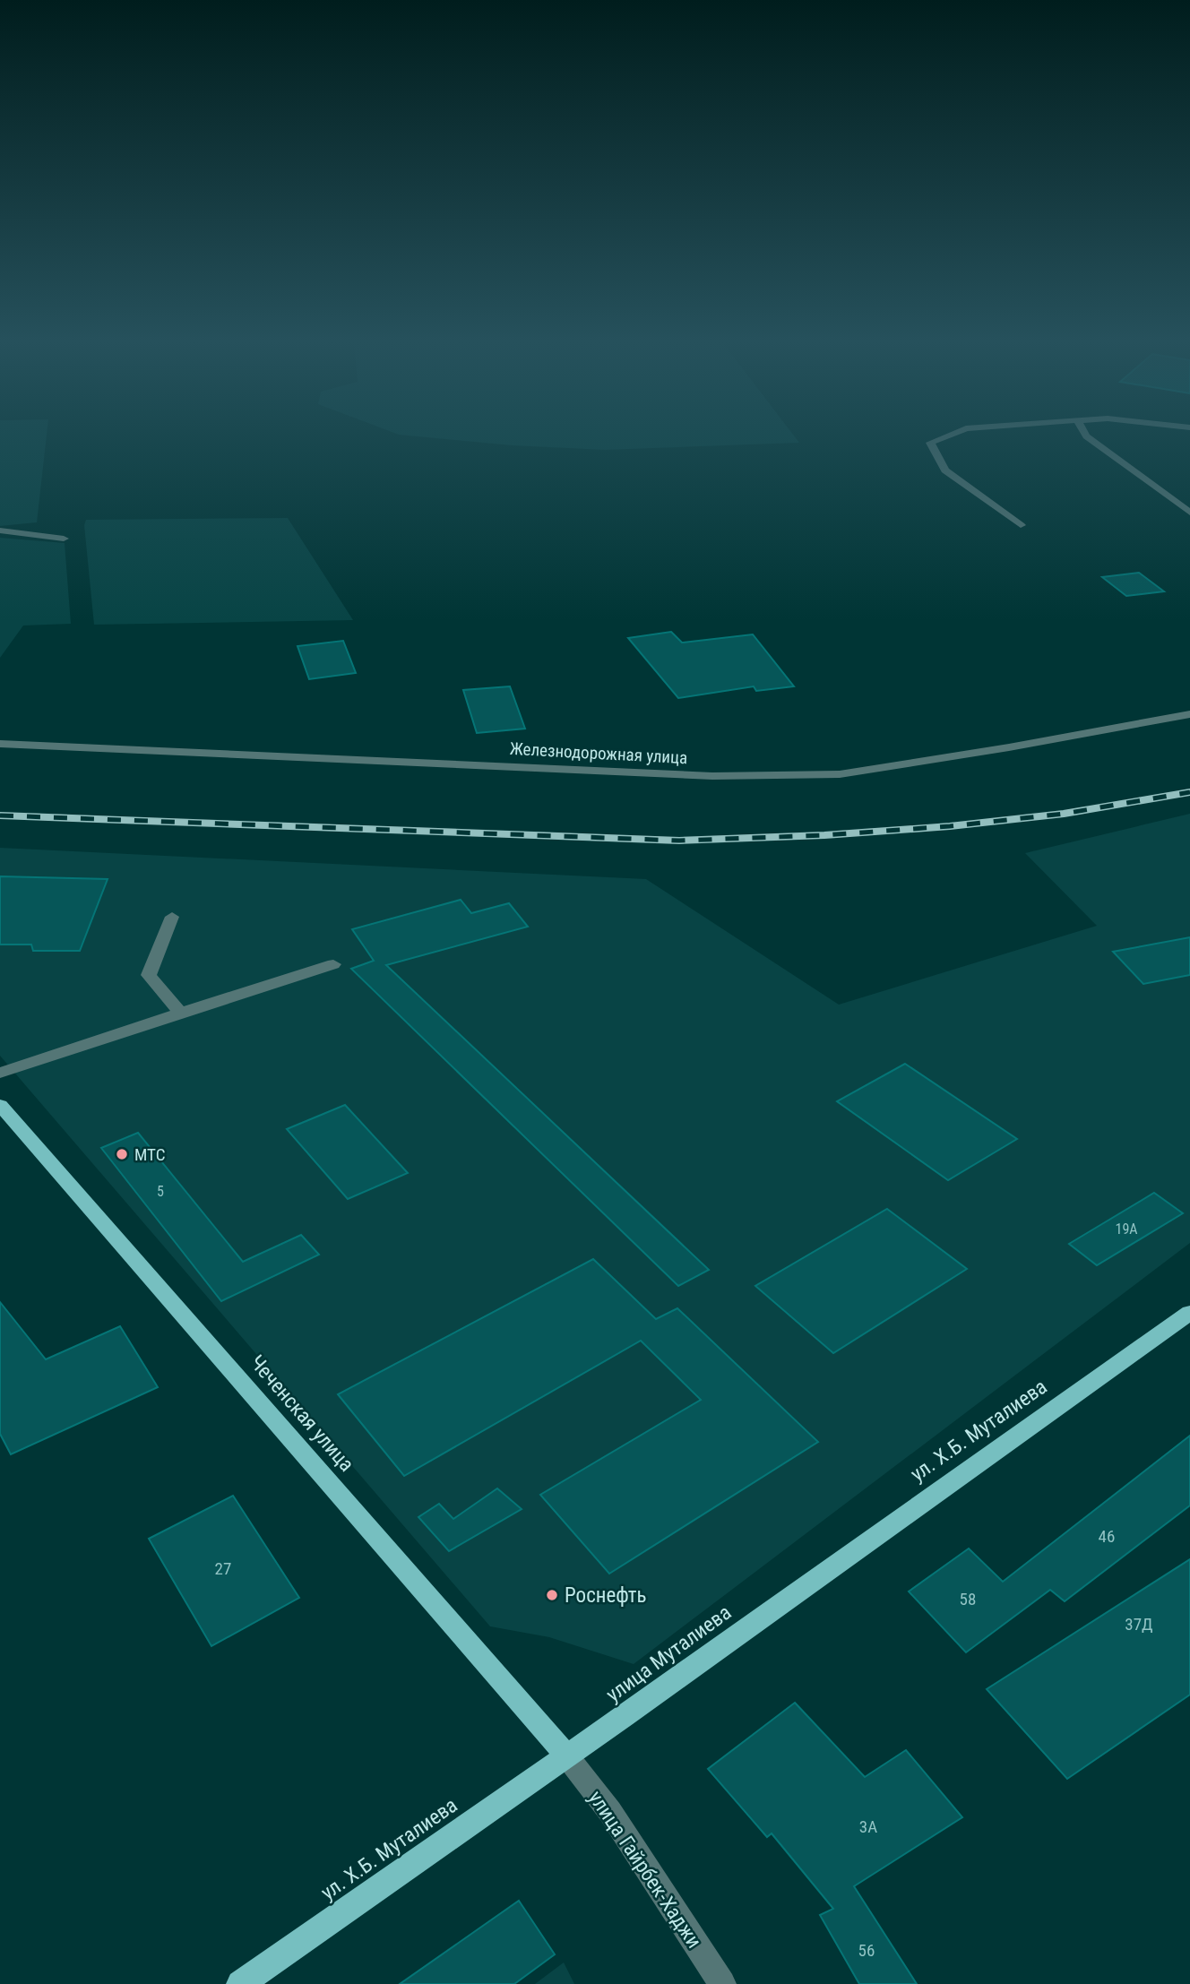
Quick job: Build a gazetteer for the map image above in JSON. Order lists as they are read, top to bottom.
{
  "streets": {
    "main road": ["Чеченская улица", "ул. Х.Б. Муталиева", "улица Муталиева"],
    "street": ["Железнодорожная улица", "улица Гайрбек-Хаджи"]
  },
  "crossings": [
    ["Чеченская улица", "ул. Х.Б. Муталиева"],
    ["Чеченская улица", "улица Муталиева"],
    ["Чеченская улица", "улица Гайрбек-Хаджи"],
    ["ул. Х.Б. Муталиева", "улица Муталиева"],
    ["ул. Х.Б. Муталиева", "улица Гайрбек-Хаджи"],
    ["улица Муталиева", "улица Гайрбек-Хаджи"]
  ],
  "places": ["МТС", "Роснефть"],
  "house_numbers": [
    "5",
    "19А",
    "46",
    "27",
    "58",
    "37Д",
    "3А",
    "56"
  ]
}
